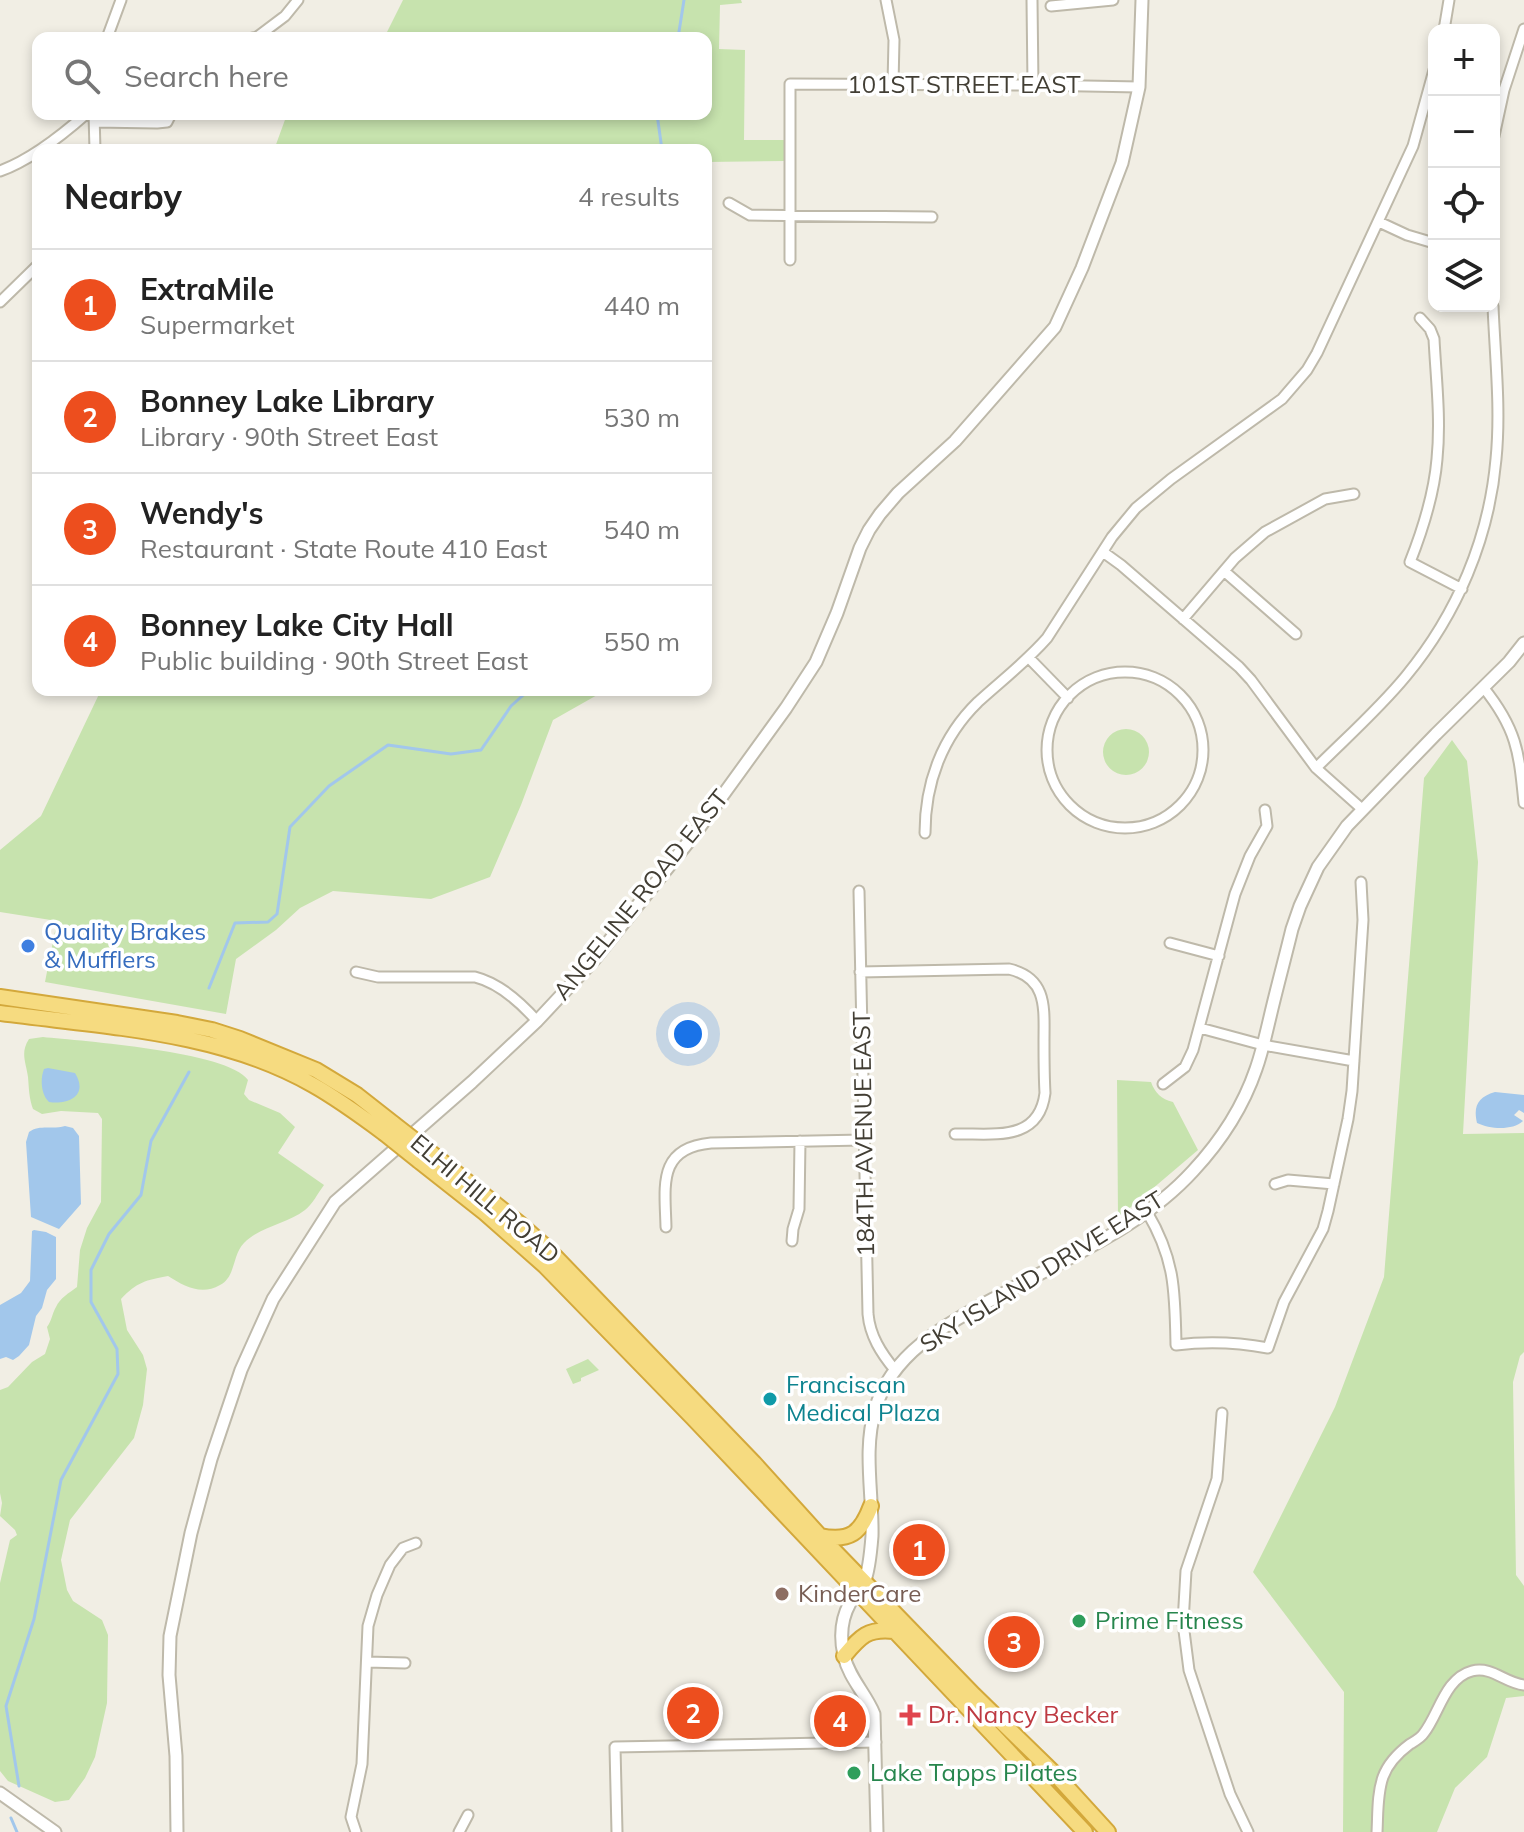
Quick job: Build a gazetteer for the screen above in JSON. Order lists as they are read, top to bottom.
{
  "streets": {
    "highway": ["ELHI HILL ROAD"],
    "street": [
      "101ST STREET EAST",
      "ANGELINE ROAD EAST",
      "184TH AVENUE EAST",
      "SKY ISLAND DRIVE EAST"
    ]
  },
  "crossings": [
    ["101ST STREET EAST", "ANGELINE ROAD EAST"],
    ["184TH AVENUE EAST", "SKY ISLAND DRIVE EAST"],
    ["ELHI HILL ROAD", "SKY ISLAND DRIVE EAST"]
  ],
  "places": {
    "other": [
      "Quality Brakes & Mufflers",
      "Franciscan Medical Plaza",
      "KinderCare",
      "Prime Fitness",
      "Lake Tapps Pilates"
    ],
    "health": ["Dr. Nancy Becker"]
  },
  "page": {
    "map_buttons": ["+", "−"],
    "search": "Search here",
    "heading": ["Nearby", "4 results"],
    "list": [
      {
        "mark": "1",
        "name": "ExtraMile",
        "note": "Supermarket",
        "value": "440 m"
      },
      {
        "mark": "2",
        "name": "Bonney Lake Library",
        "note": "Library · 90th Street East",
        "value": "530 m"
      },
      {
        "mark": "3",
        "name": "Wendy's",
        "note": "Restaurant · State Route 410 East",
        "value": "540 m"
      },
      {
        "mark": "4",
        "name": "Bonney Lake City Hall",
        "note": "Public building · 90th Street East",
        "value": "550 m"
      }
    ],
    "pins": [
      "1",
      "3",
      "2",
      "4"
    ]
  }
}
